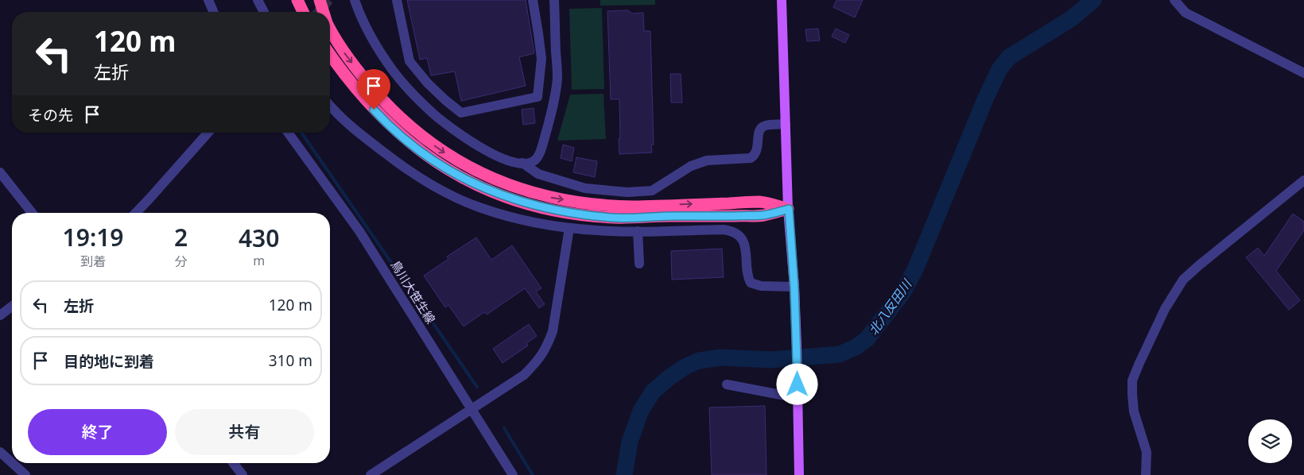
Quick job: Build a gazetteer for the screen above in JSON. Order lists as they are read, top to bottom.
{
  "streets": {
    "street": ["鳥川大笹生線"]
  },
  "water": ["北八反田川"],
  "page": {
    "turn": ["120 m", "左折"],
    "then": "その先",
    "eta": [
      "19:19",
      "到着",
      "2",
      "分",
      "430",
      "m"
    ],
    "list": [
      {
        "name": "左折",
        "value": "120 m"
      },
      {
        "name": "目的地に到着",
        "value": "310 m"
      }
    ],
    "buttons": ["終了", "共有"]
  }
}
